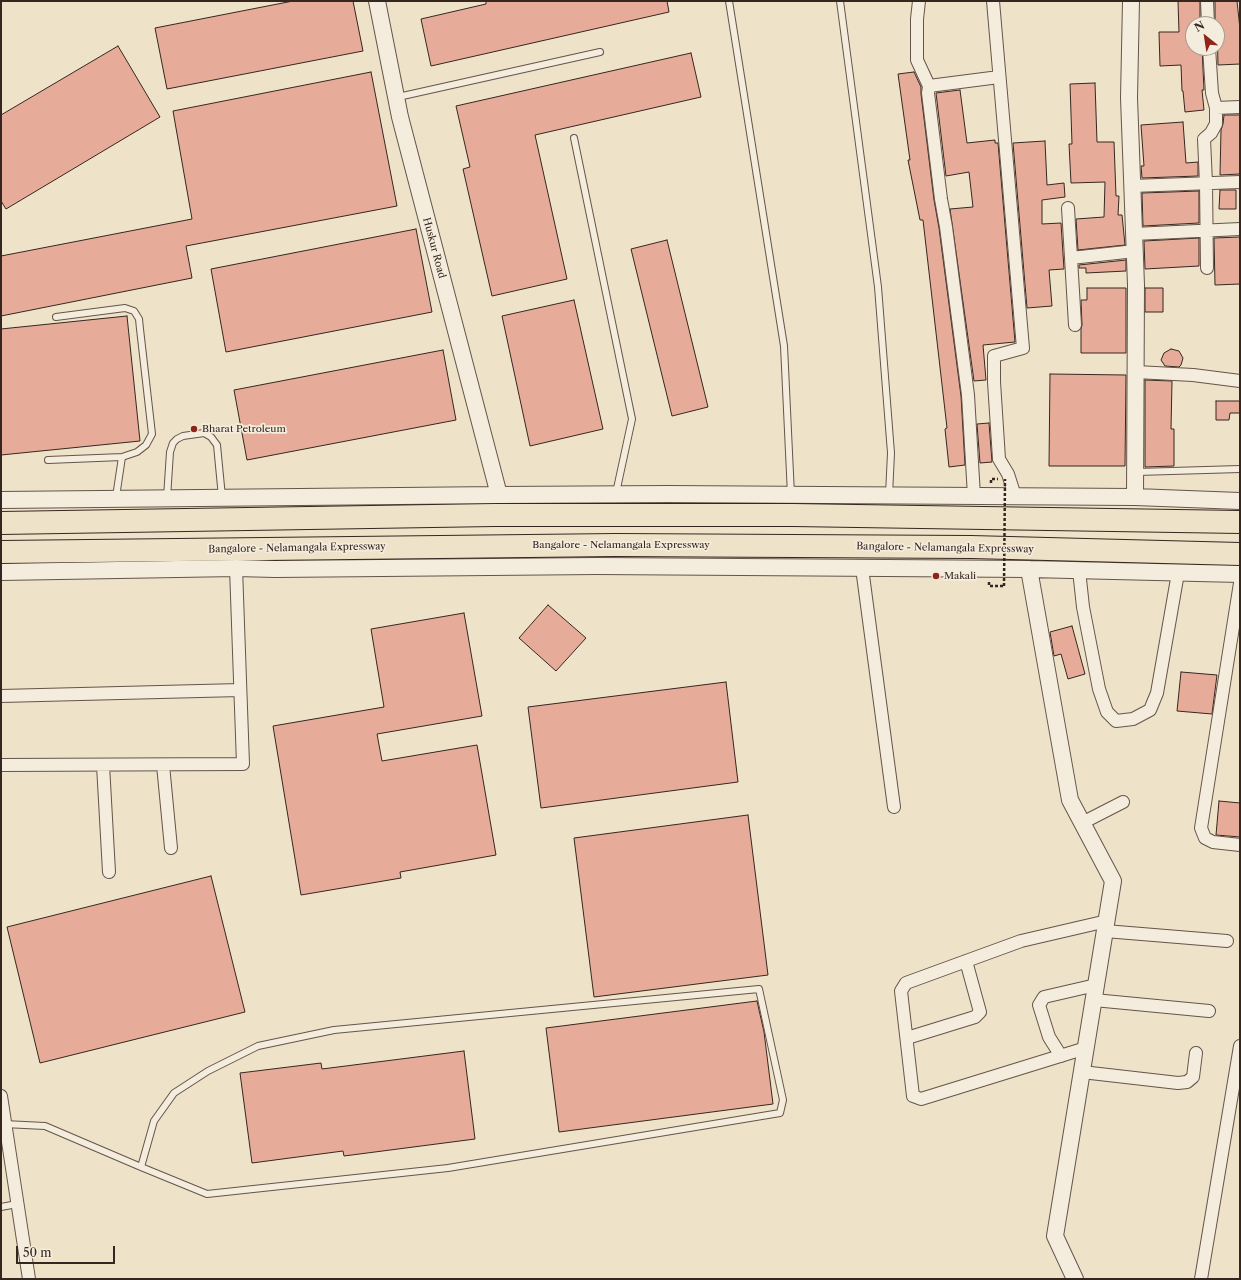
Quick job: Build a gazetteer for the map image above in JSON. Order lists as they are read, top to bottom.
{
  "streets": {
    "highway": ["Bangalore - Nelamangala Expressway"],
    "street": ["Huskur Road"]
  },
  "places": ["Bharat Petroleum", "Makali"],
  "scale_bar": "50 m",
  "north": "top left"
}
